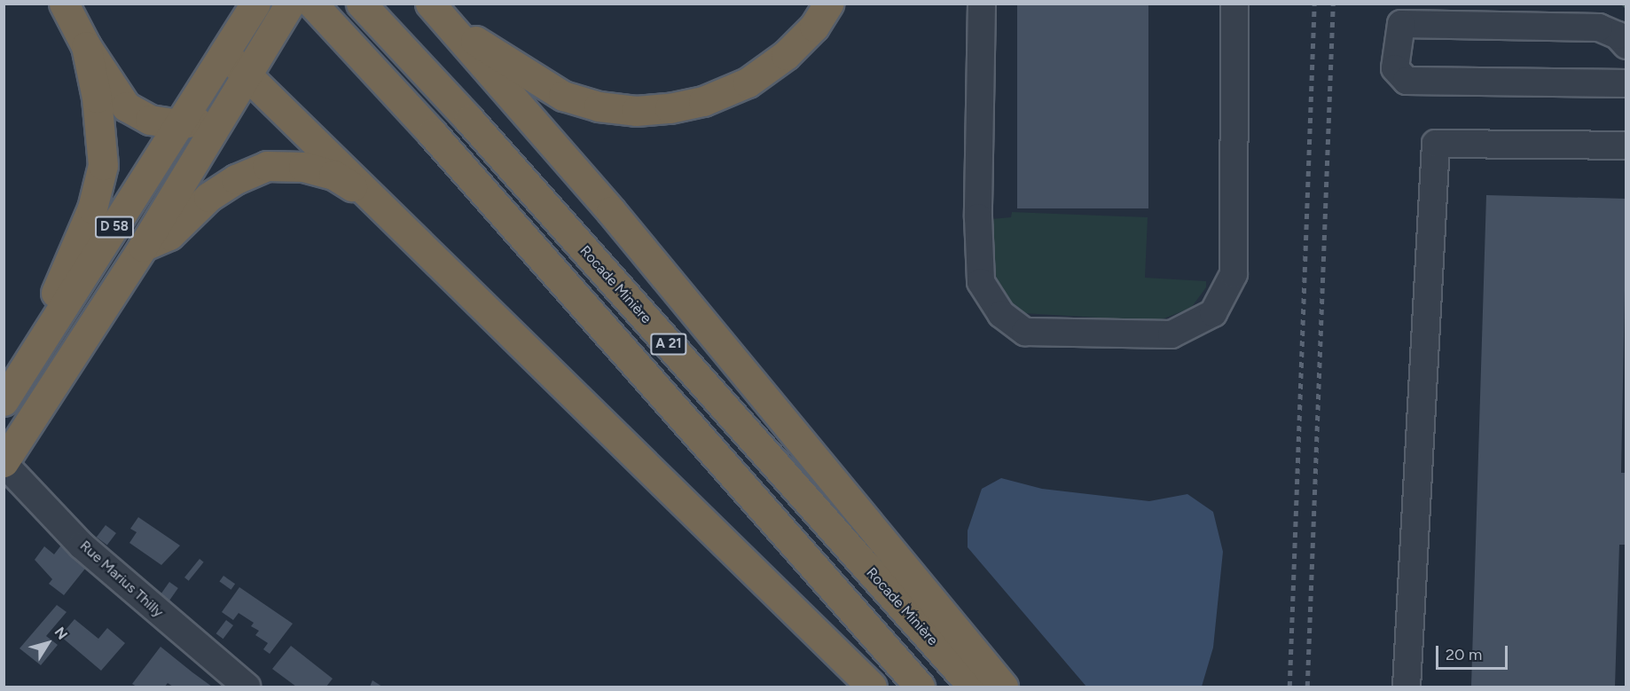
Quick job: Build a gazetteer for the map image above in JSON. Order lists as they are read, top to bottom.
{
  "streets": {
    "highway": ["D 58", "Rocade Minière", "A 21"],
    "street": ["Rue Marius Thilly"]
  },
  "crossings": [
    ["D 58", "Rue Marius Thilly"]
  ],
  "scale_bar": "20 m",
  "north": "top right"
}
